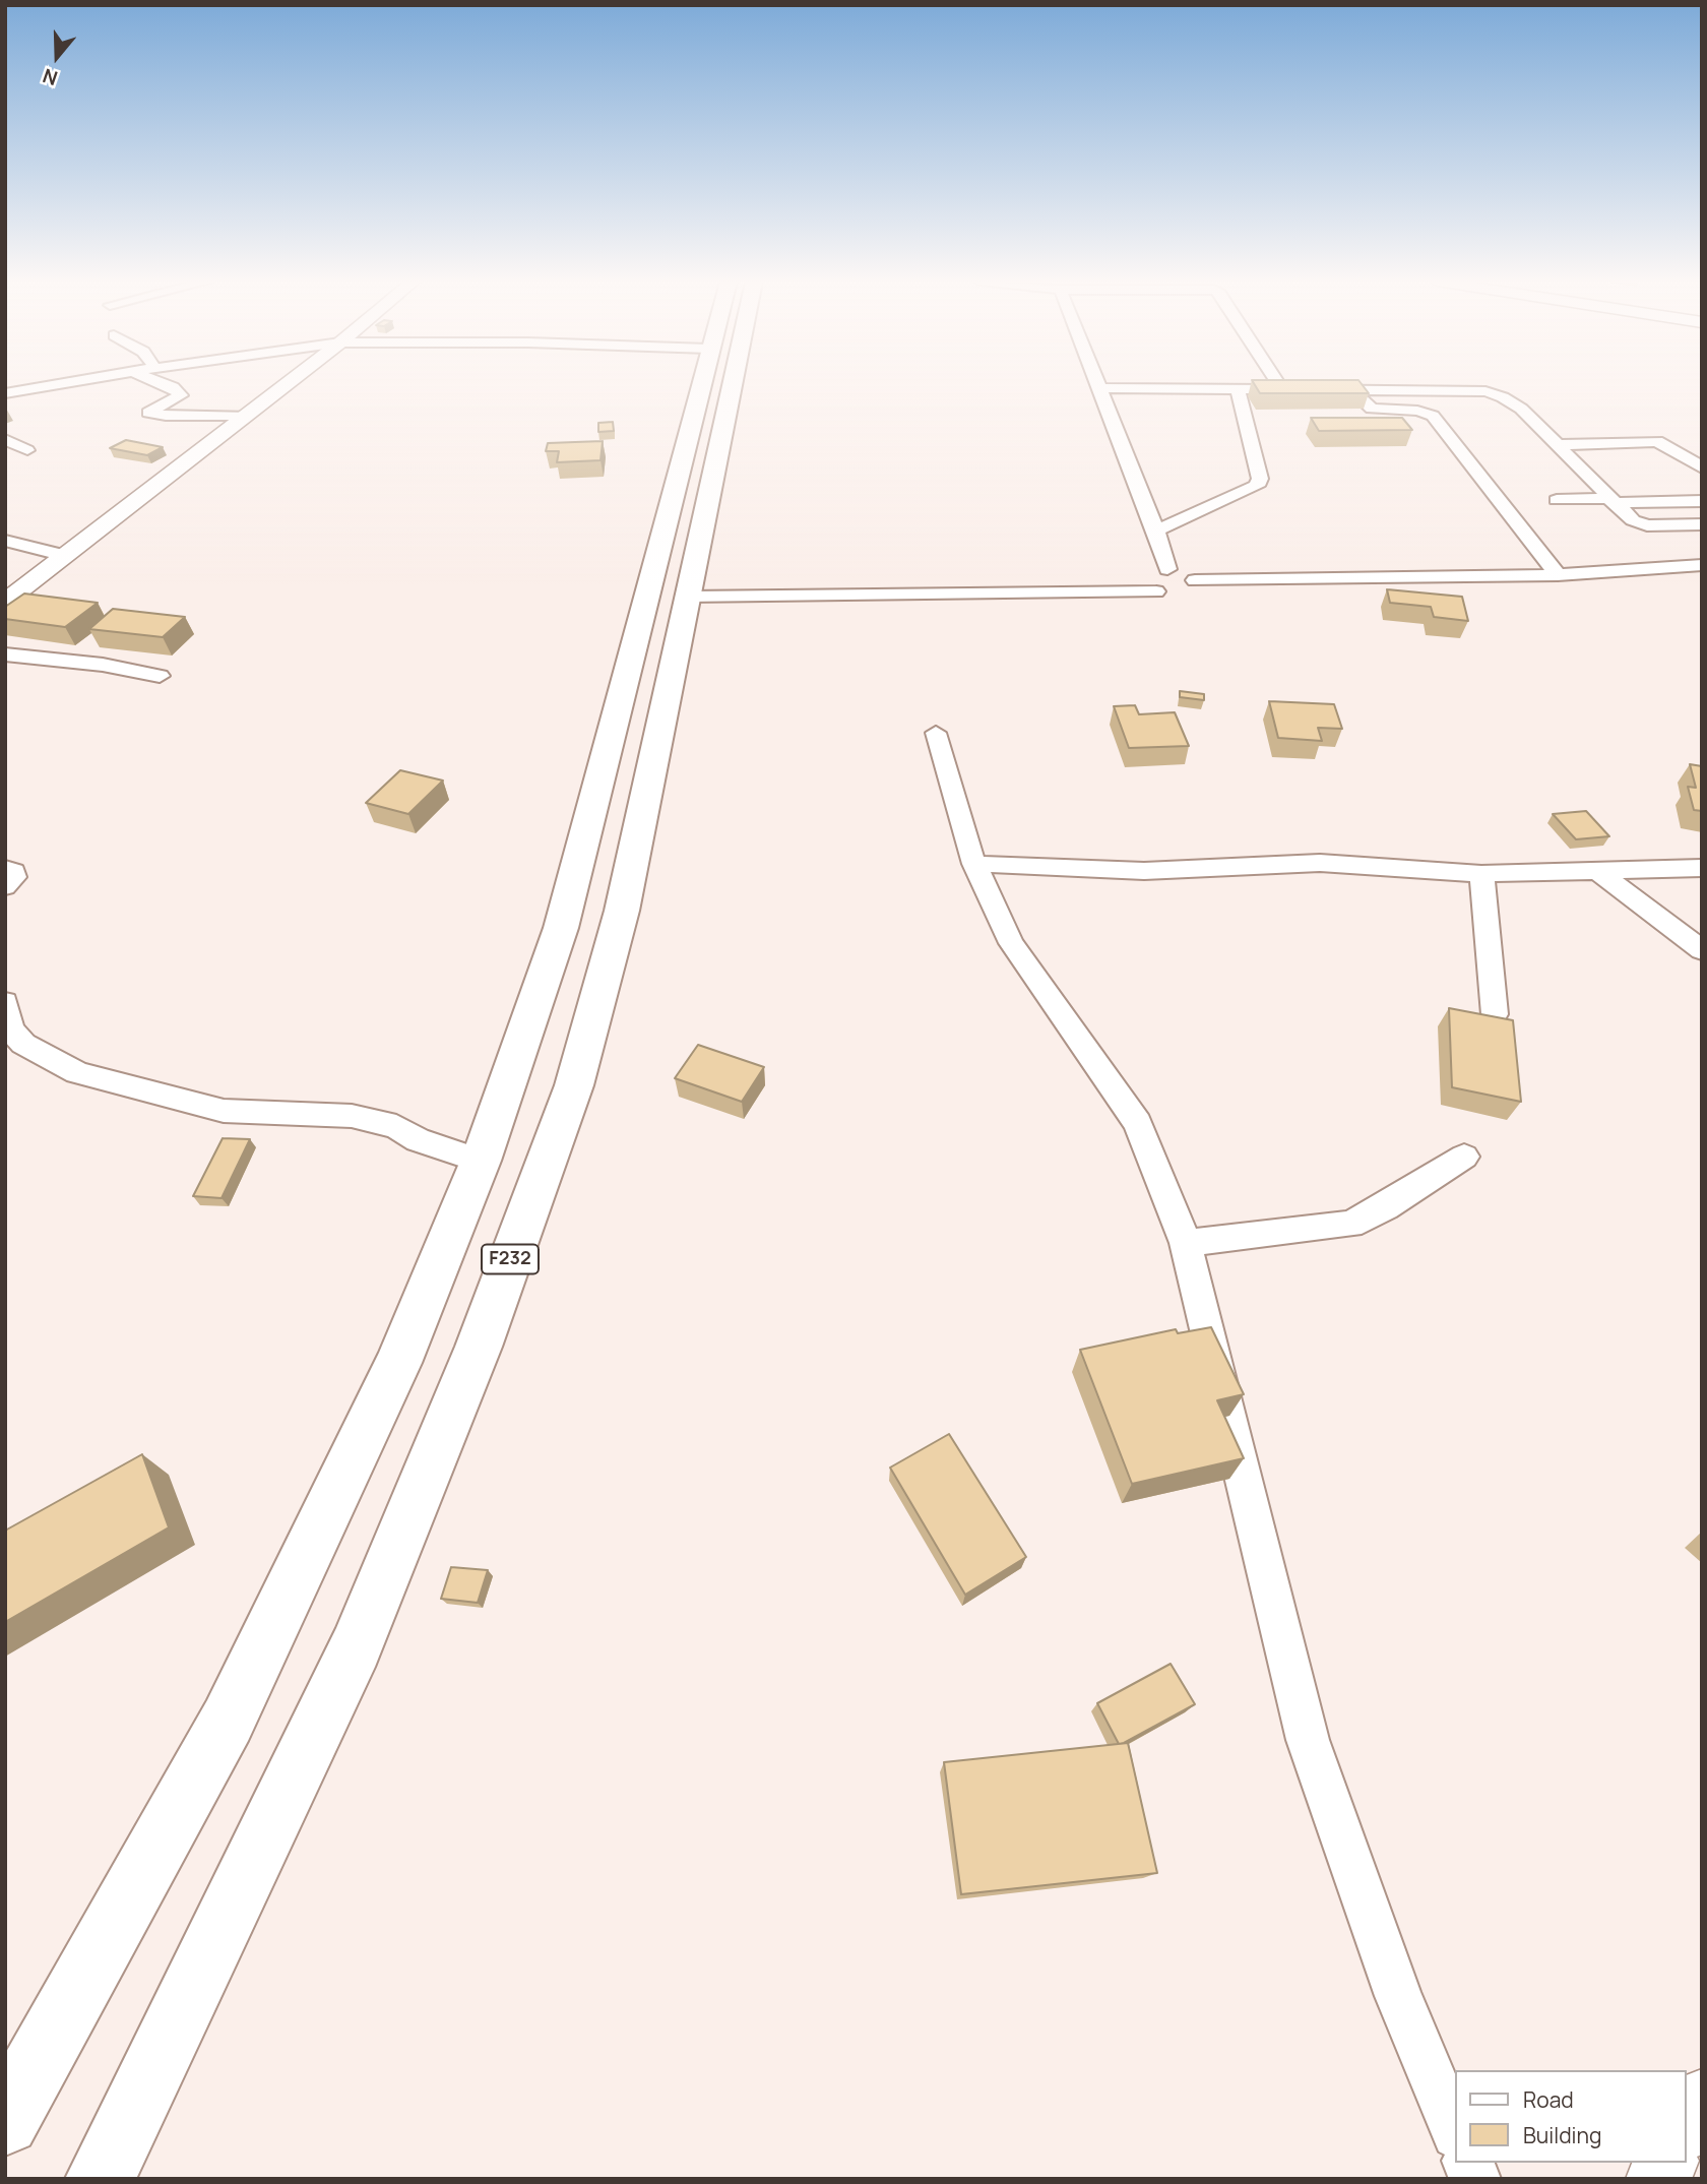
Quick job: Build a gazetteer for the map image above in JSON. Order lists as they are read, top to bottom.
{
  "streets": {
    "highway": ["F232"]
  },
  "legend": ["Road", "Building"],
  "north": "bottom"
}
